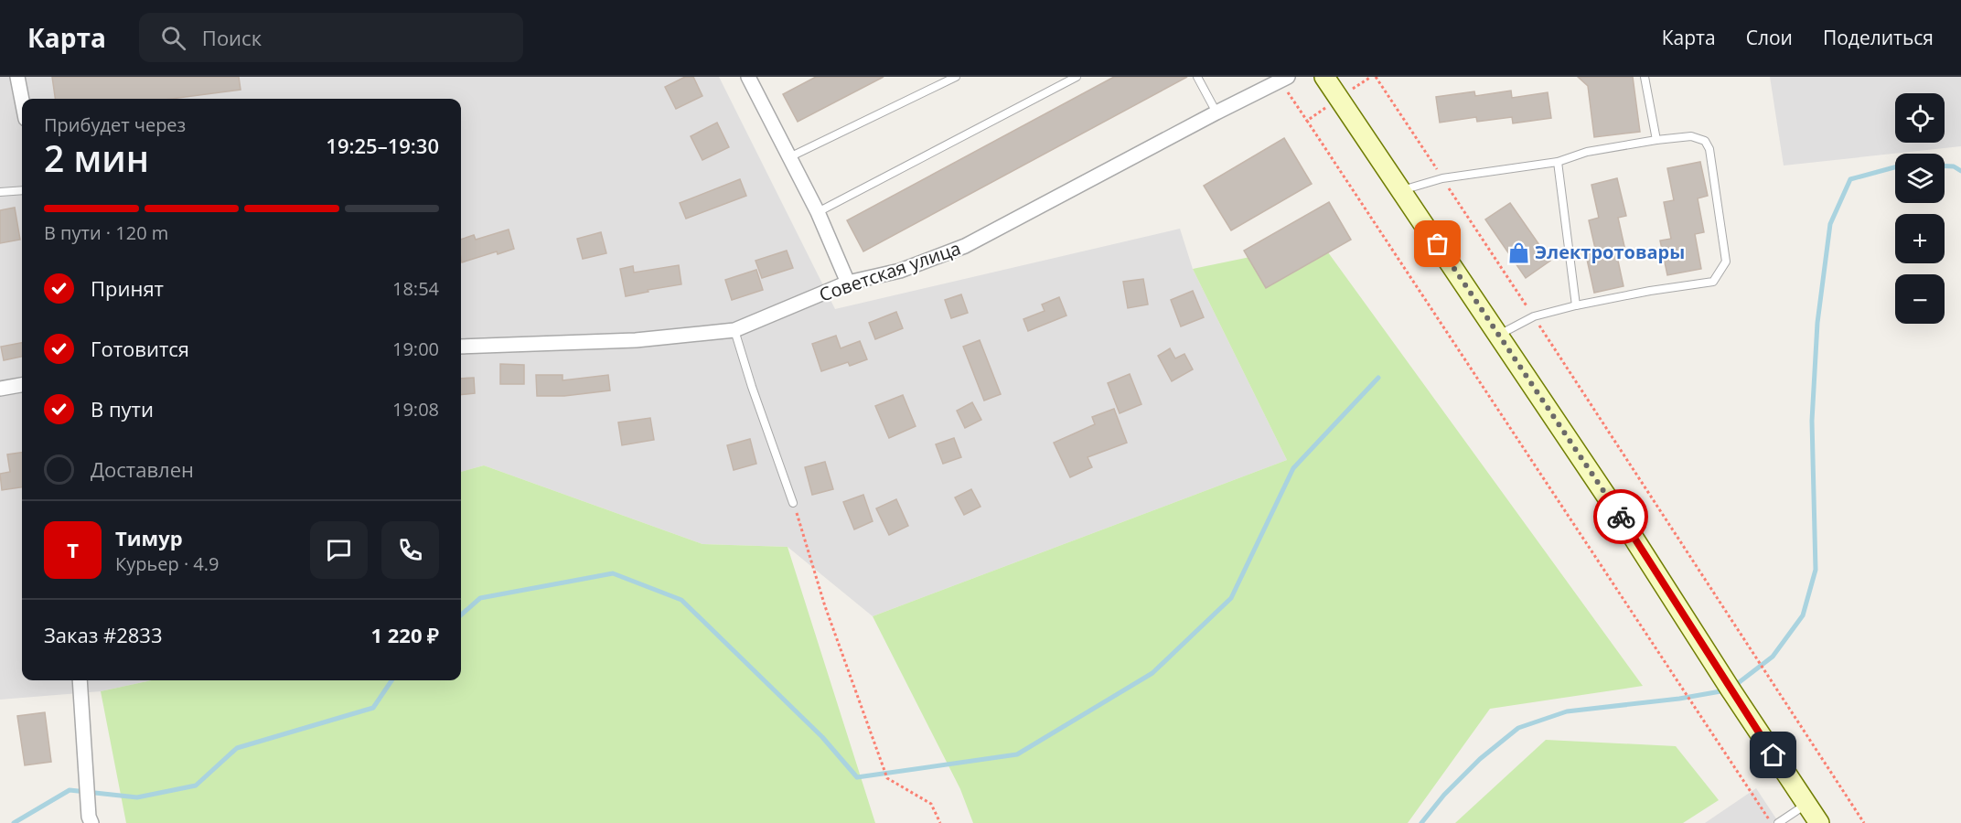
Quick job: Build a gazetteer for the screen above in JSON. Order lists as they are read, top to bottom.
{
  "streets": {
    "street": ["Советская улица"]
  },
  "places": {
    "shop": ["Электротовары"]
  },
  "page": {
    "header": "Карта",
    "search": "Поиск",
    "nav": ["Карта", "Слои", "Поделиться"],
    "map_buttons": ["+", "−"],
    "heading": ["2 мин", "Прибудет через", "19:25–19:30"],
    "panel": [
      "Тимур",
      "Курьер · 4.9",
      "Заказ #2833",
      "1 220 ₽"
    ],
    "bar": "В пути · 120 m",
    "list": [
      ["Принят", "18:54"],
      ["Готовится", "19:00"],
      ["В пути", "19:08"],
      "Доставлен"
    ],
    "round": "Т"
  }
}
